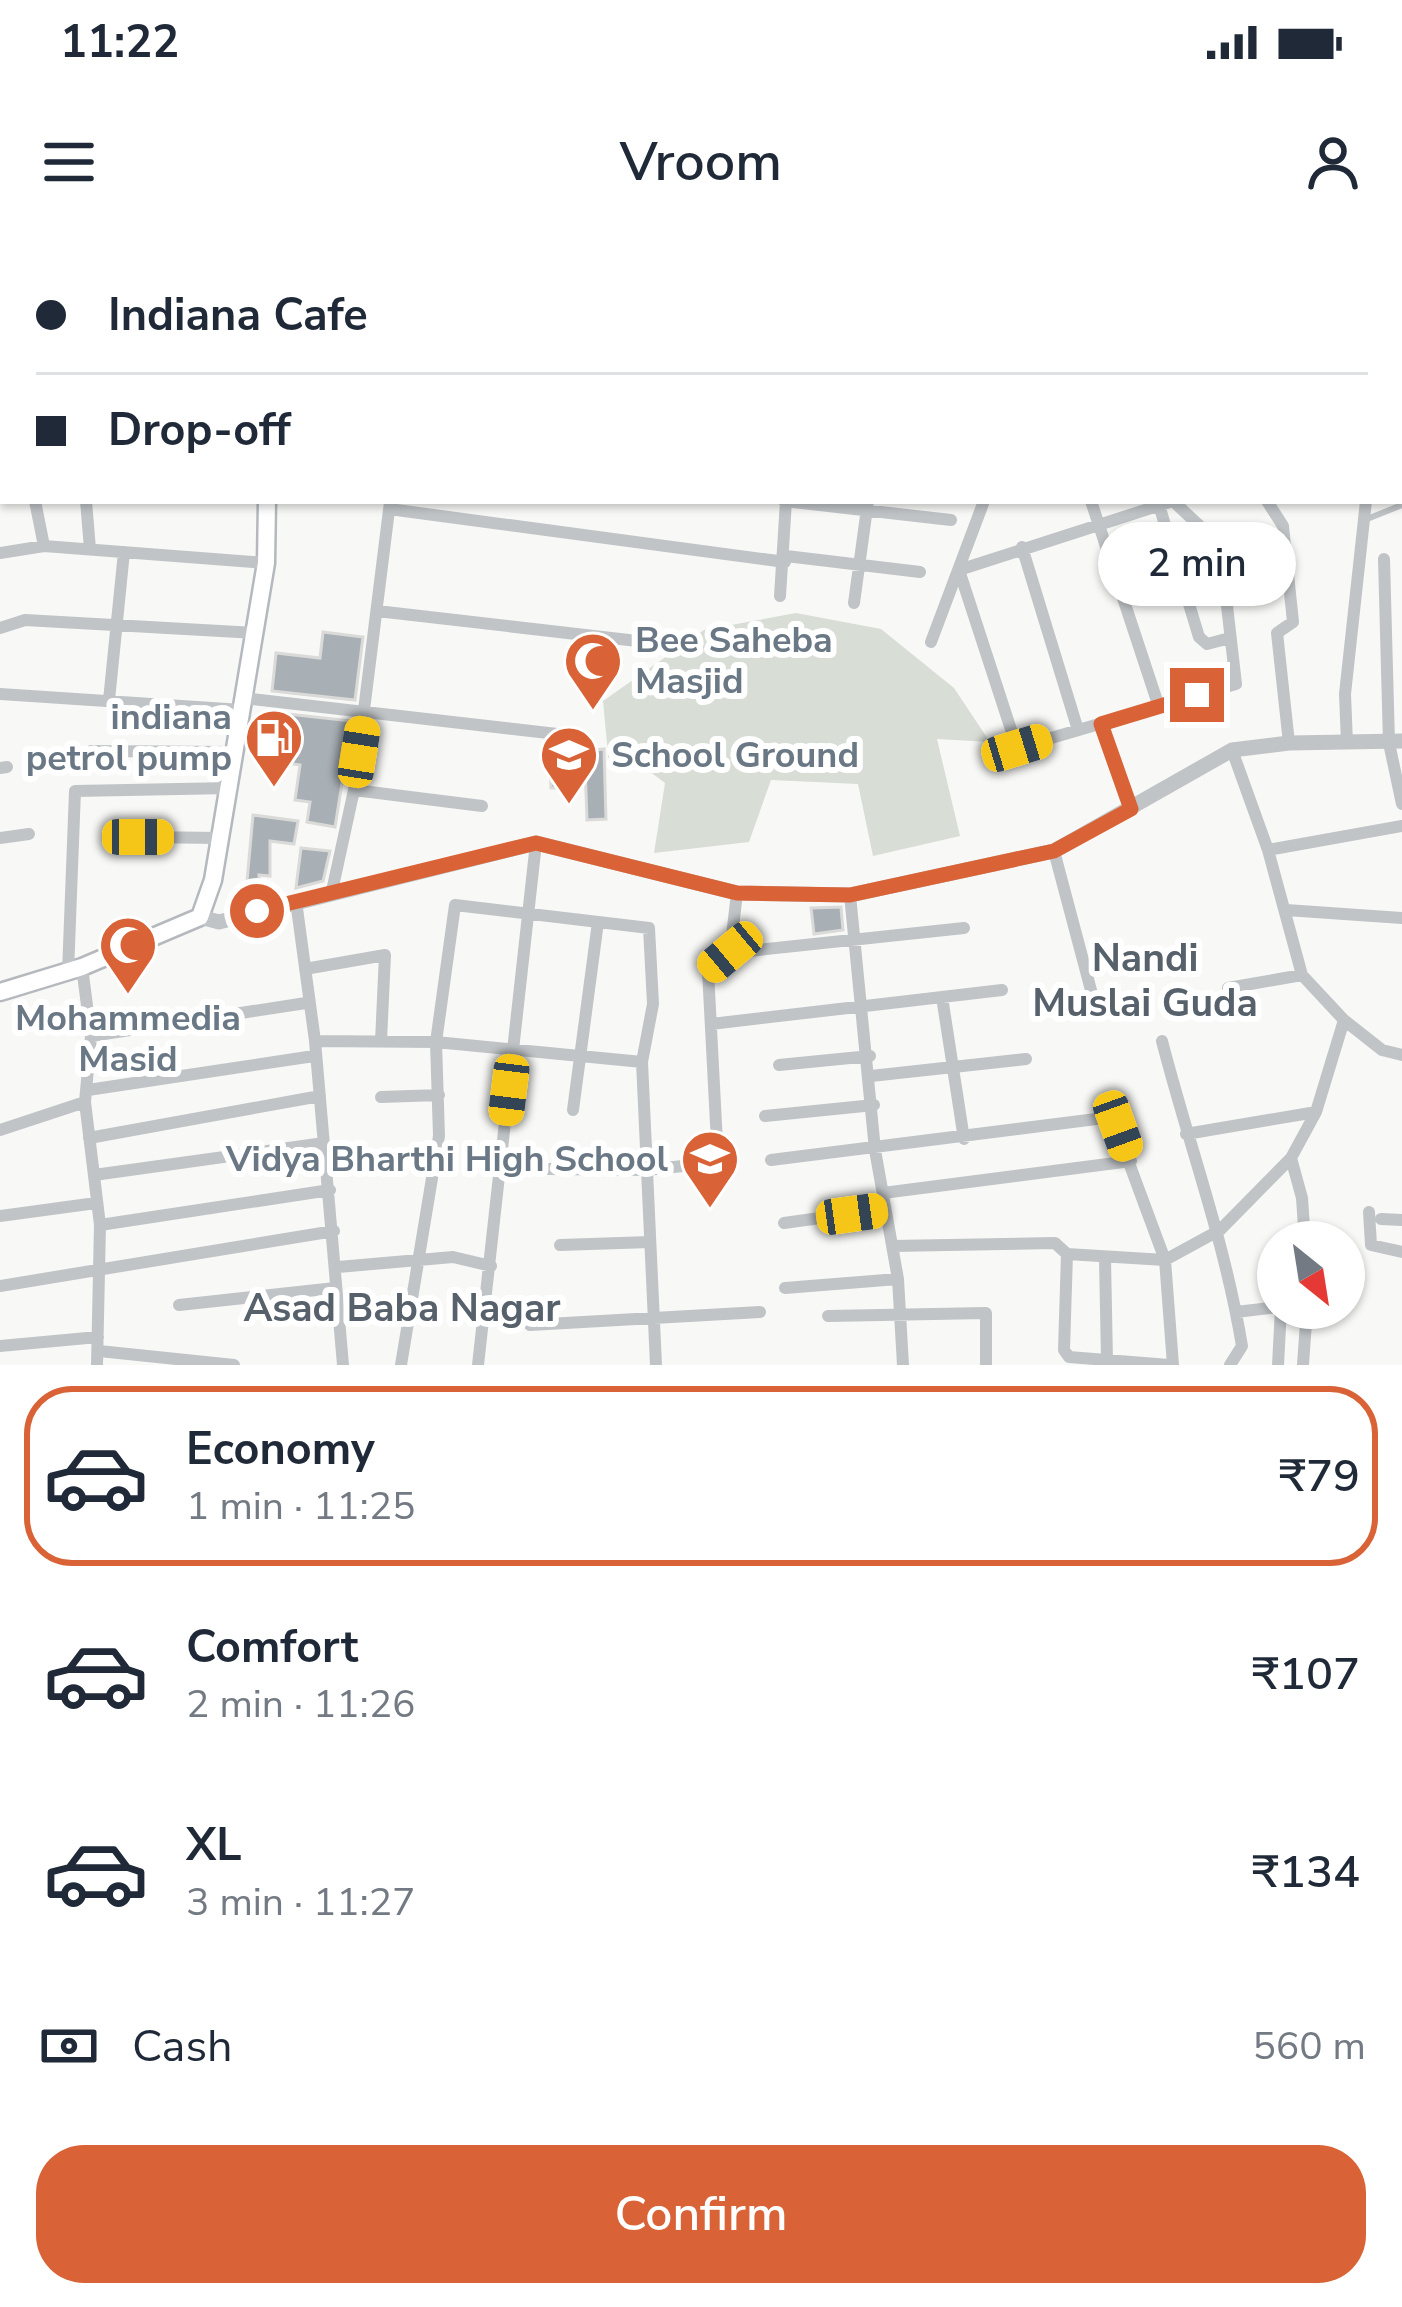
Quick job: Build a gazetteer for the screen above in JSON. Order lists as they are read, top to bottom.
{
  "districts": ["Nandi Muslai Guda", "Asad Baba Nagar"],
  "places": {
    "mosque": ["Bee Saheba Masjid", "Mohammedia Masid"],
    "fuel station": ["indiana petrol pump"],
    "school or university": ["School Ground", "Vidya Bharthi High School"]
  },
  "north": "bottom right",
  "page": {
    "status": "11:22",
    "header": "Vroom",
    "banner": ["Indiana Cafe", "Drop-off"],
    "bubble": "2 min",
    "list": [
      {
        "name": "Economy",
        "note": "1 min · 11:25",
        "value": "₹79"
      },
      {
        "name": "Comfort",
        "note": "2 min · 11:26",
        "value": "₹107"
      },
      {
        "name": "XL",
        "note": "3 min · 11:27",
        "value": "₹134"
      }
    ],
    "pay": ["Cash", "560 m"],
    "buttons": "Confirm"
  }
}
